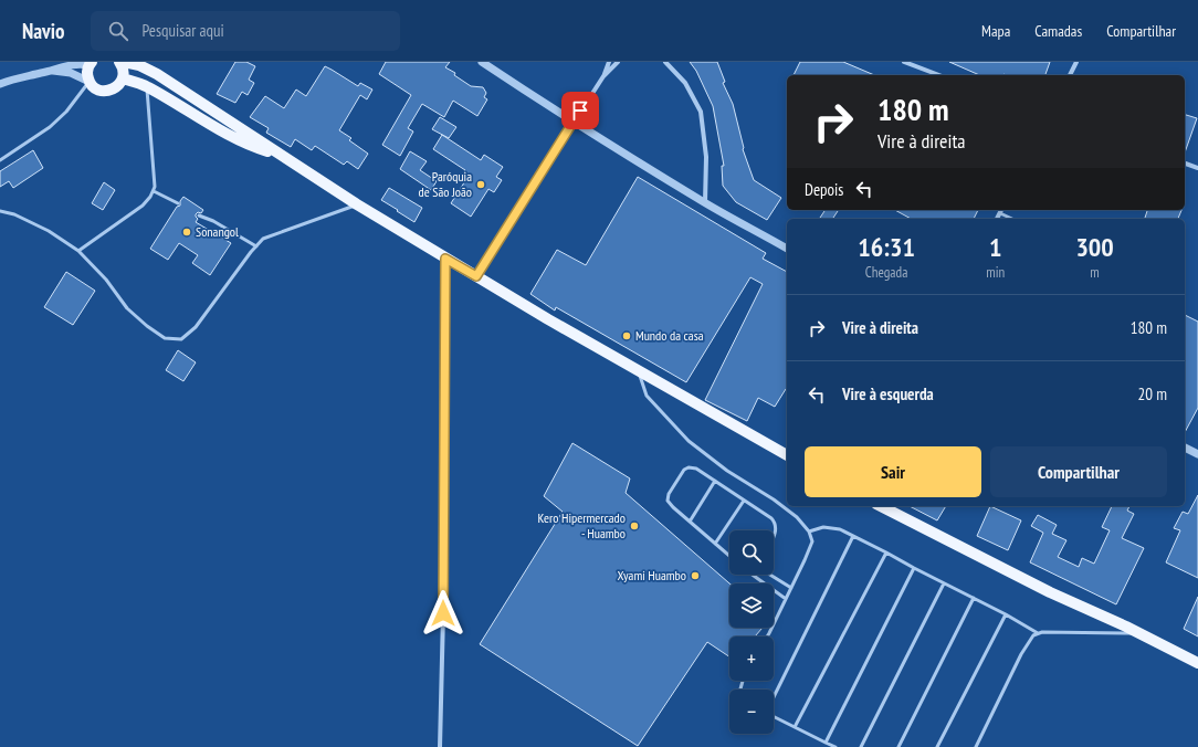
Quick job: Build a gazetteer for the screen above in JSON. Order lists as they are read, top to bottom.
{
  "places": [
    "Paróquia de São João",
    "Sonangol",
    "Mundo da casa",
    "Kero Hipermercado - Huambo",
    "Xyami Huambo"
  ],
  "page": {
    "header": "Navio",
    "search": "Pesquisar aqui",
    "nav": ["Mapa", "Camadas", "Compartilhar"],
    "turn": ["180 m", "Vire à direita"],
    "then": "Depois",
    "eta": [
      "16:31",
      "Chegada",
      "1",
      "min",
      "300",
      "m"
    ],
    "list": [
      {
        "name": "Vire à direita",
        "value": "180 m"
      },
      {
        "name": "Vire à esquerda",
        "value": "20 m"
      }
    ],
    "buttons": ["Sair", "Compartilhar"],
    "map_buttons": ["+", "−"]
  }
}
